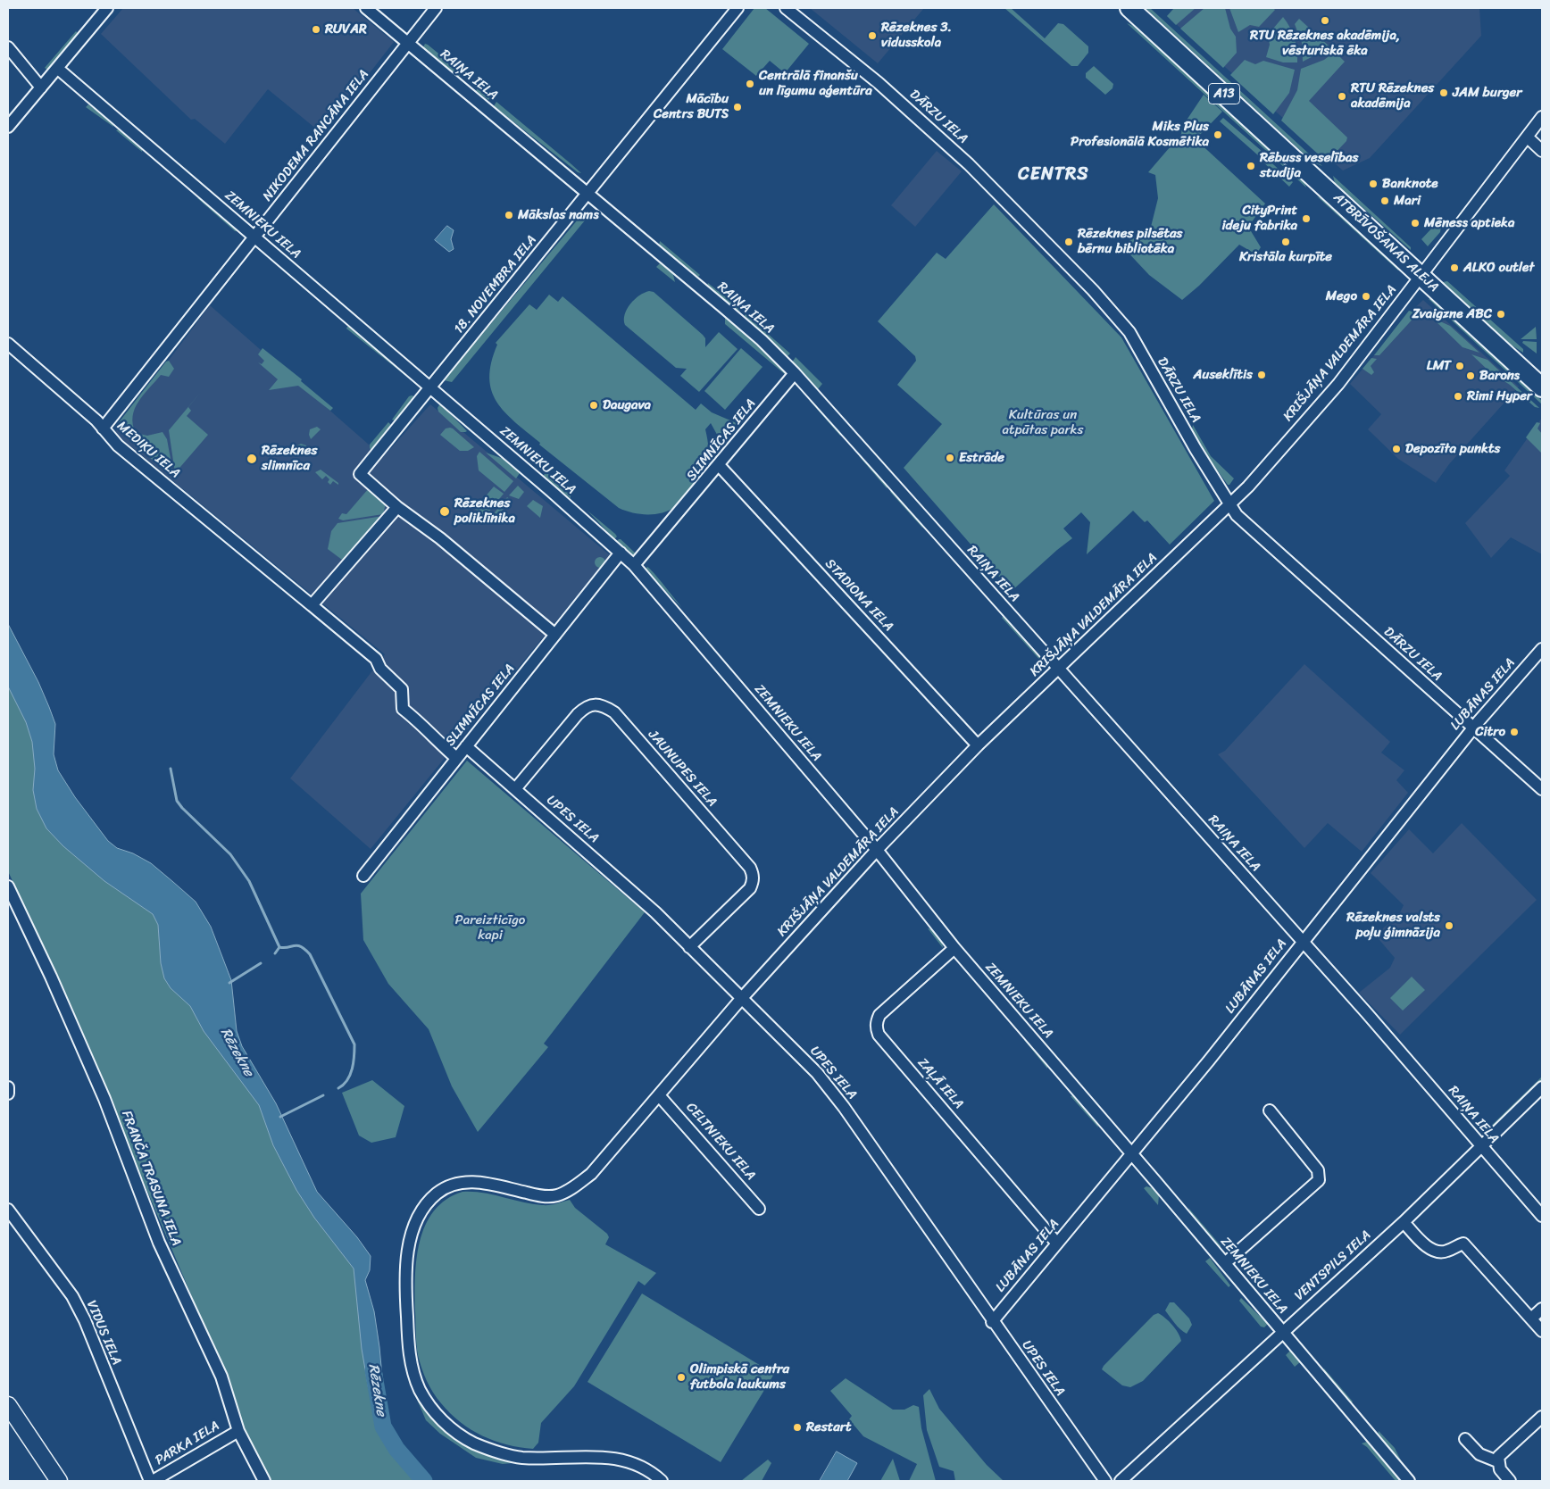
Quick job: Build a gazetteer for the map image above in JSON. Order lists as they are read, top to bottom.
{
  "streets": {
    "main road": ["A13", "ATBRĪVOŠANAS ALEJA"],
    "street": [
      "RAIŅA IELA",
      "DĀRZU IELA",
      "NIKODEMA RANCĀNA IELA",
      "ZEMNIEKU IELA",
      "18. NOVEMBRA IELA",
      "KRIŠJĀŅA VALDEMĀRA IELA",
      "SLIMNĪCAS IELA",
      "MEDIĶU IELA",
      "STADIONA IELA",
      "LUBĀNAS IELA",
      "JAUNUPES IELA",
      "UPES IELA",
      "ZAĻĀ IELA",
      "CELTNIEKU IELA",
      "FRANČA TRASUNA IELA",
      "VENTSPILS IELA",
      "VIDUS IELA",
      "PARKA IELA"
    ]
  },
  "crossings": [
    ["RAIŅA IELA", "NIKODEMA RANCĀNA IELA"],
    ["RAIŅA IELA", "18. NOVEMBRA IELA"],
    ["RAIŅA IELA", "KRIŠJĀŅA VALDEMĀRA IELA"],
    ["RAIŅA IELA", "SLIMNĪCAS IELA"],
    ["RAIŅA IELA", "LUBĀNAS IELA"],
    ["RAIŅA IELA", "VENTSPILS IELA"],
    ["DĀRZU IELA", "KRIŠJĀŅA VALDEMĀRA IELA"],
    ["DĀRZU IELA", "LUBĀNAS IELA"],
    ["NIKODEMA RANCĀNA IELA", "ZEMNIEKU IELA"],
    ["NIKODEMA RANCĀNA IELA", "MEDIĶU IELA"],
    ["ZEMNIEKU IELA", "18. NOVEMBRA IELA"],
    ["ZEMNIEKU IELA", "KRIŠJĀŅA VALDEMĀRA IELA"],
    ["ZEMNIEKU IELA", "SLIMNĪCAS IELA"],
    ["ZEMNIEKU IELA", "LUBĀNAS IELA"],
    ["ZEMNIEKU IELA", "ZAĻĀ IELA"],
    ["ZEMNIEKU IELA", "VENTSPILS IELA"],
    ["ATBRĪVOŠANAS ALEJA", "KRIŠJĀŅA VALDEMĀRA IELA"],
    ["KRIŠJĀŅA VALDEMĀRA IELA", "STADIONA IELA"],
    ["KRIŠJĀŅA VALDEMĀRA IELA", "UPES IELA"],
    ["KRIŠJĀŅA VALDEMĀRA IELA", "CELTNIEKU IELA"],
    ["SLIMNĪCAS IELA", "MEDIĶU IELA"],
    ["SLIMNĪCAS IELA", "STADIONA IELA"],
    ["SLIMNĪCAS IELA", "UPES IELA"],
    ["LUBĀNAS IELA", "UPES IELA"],
    ["LUBĀNAS IELA", "ZAĻĀ IELA"],
    ["JAUNUPES IELA", "UPES IELA"],
    ["FRANČA TRASUNA IELA", "PARKA IELA"],
    ["VIDUS IELA", "PARKA IELA"]
  ],
  "districts": ["CENTRS"],
  "water": ["Rēzekne"],
  "parks": ["Kultūras un atpūtas parks", "Pareizticīgo kapi"],
  "places": [
    "RTU Rēzeknes akadēmija, vēsturiskā ēka",
    "RUVAR",
    "Rēzeknes 3. vidusskola",
    "Centrālā finanšu un līgumu aģentūra",
    "JAM burger",
    "RTU Rēzeknes akadēmija",
    "Mācību Centrs BUTS",
    "Miks Plus Profesionālā Kosmētika",
    "Rēbuss veselības studija",
    "Banknote",
    "Mari",
    "Mākslas nams",
    "CityPrint ideju fabrika",
    "Mēness aptieka",
    "Rēzeknes pilsētas bērnu bibliotēka",
    "Kristāla kurpīte",
    "ALKO outlet",
    "Mego",
    "Zvaigzne ABC",
    "LMT",
    "Auseklītis",
    "Barons",
    "Rimi Hyper",
    "Daugava",
    "Depozīta punkts",
    "Estrāde",
    "Rēzeknes slimnīca",
    "Rēzeknes poliklīnika",
    "Citro",
    "Rēzeknes valsts poļu ģimnāzija",
    "Olimpiskā centra futbola laukums",
    "Restart"
  ]
}
